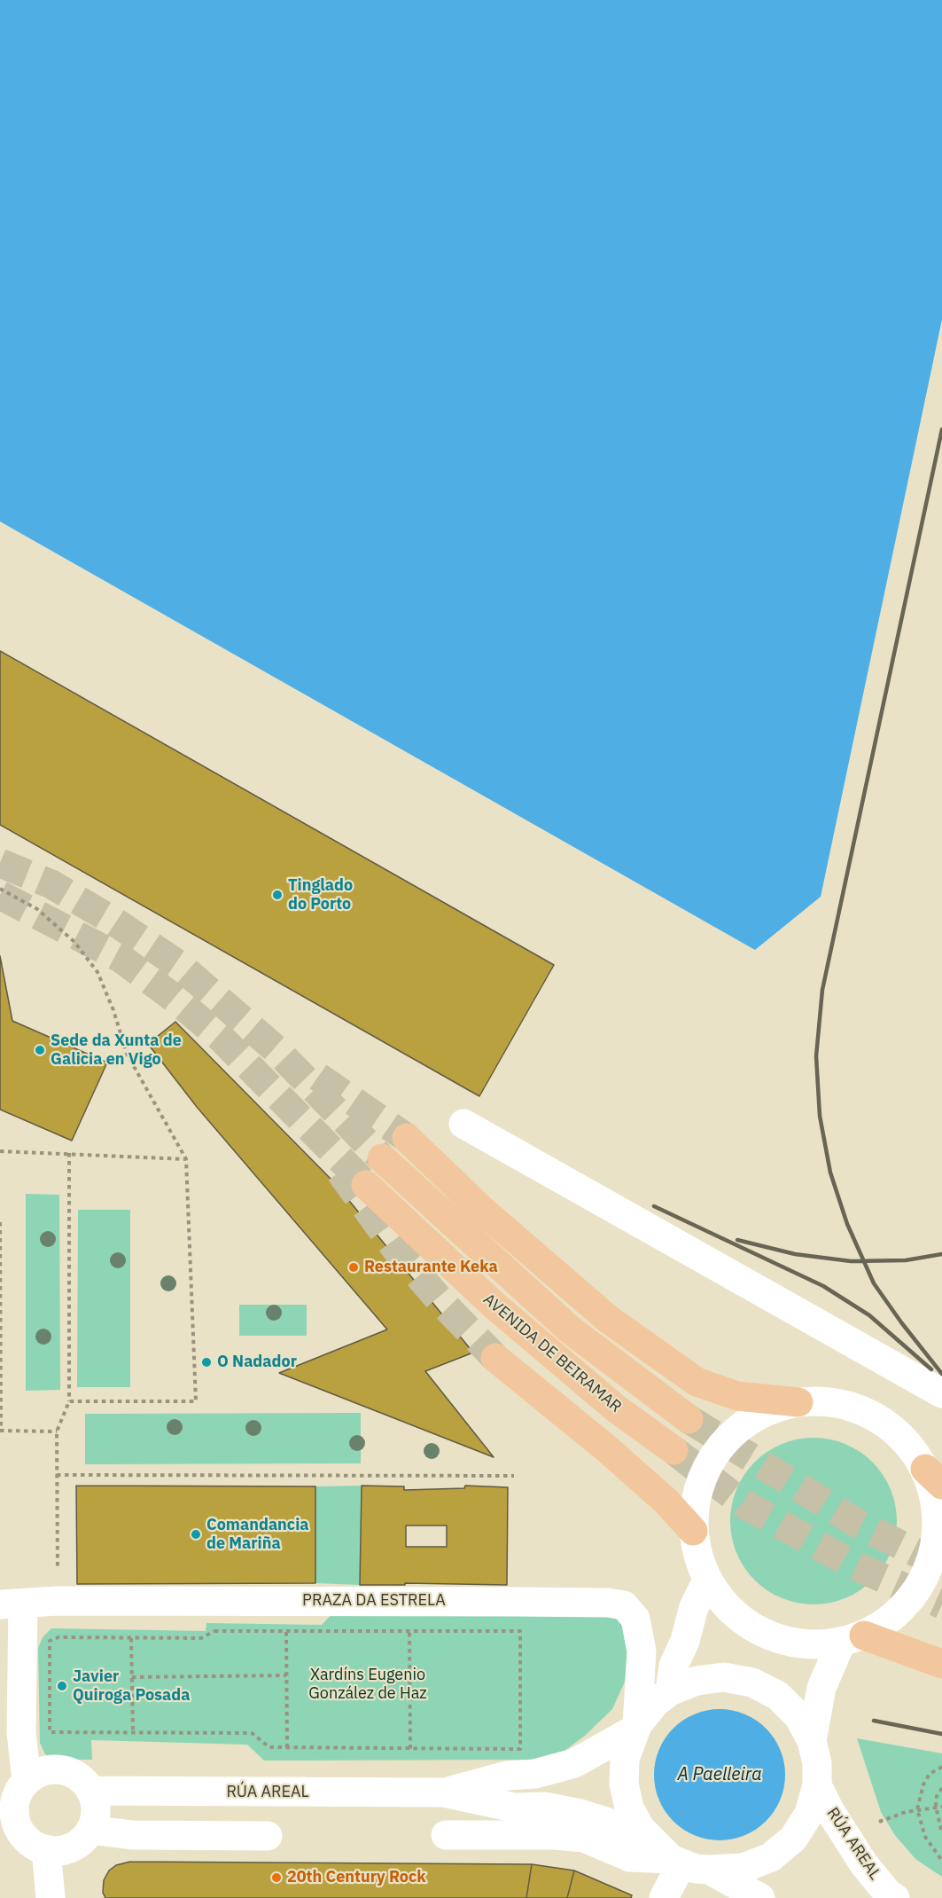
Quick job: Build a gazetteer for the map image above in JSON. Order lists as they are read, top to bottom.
{
  "streets": {
    "main road": ["AVENIDA DE BEIRAMAR"],
    "street": ["PRAZA DA ESTRELA", "RÚA AREAL"]
  },
  "crossings": [
    ["PRAZA DA ESTRELA", "RÚA AREAL"]
  ],
  "water": ["A Paelleira"],
  "parks": ["Xardíns Eugenio González de Haz"],
  "places": [
    "Tinglado do Porto",
    "Sede da Xunta de Galicia en Vigo",
    "Restaurante Keka",
    "O Nadador",
    "Comandancia de Mariña",
    "Javier Quiroga Posada",
    "20th Century Rock"
  ]
}
